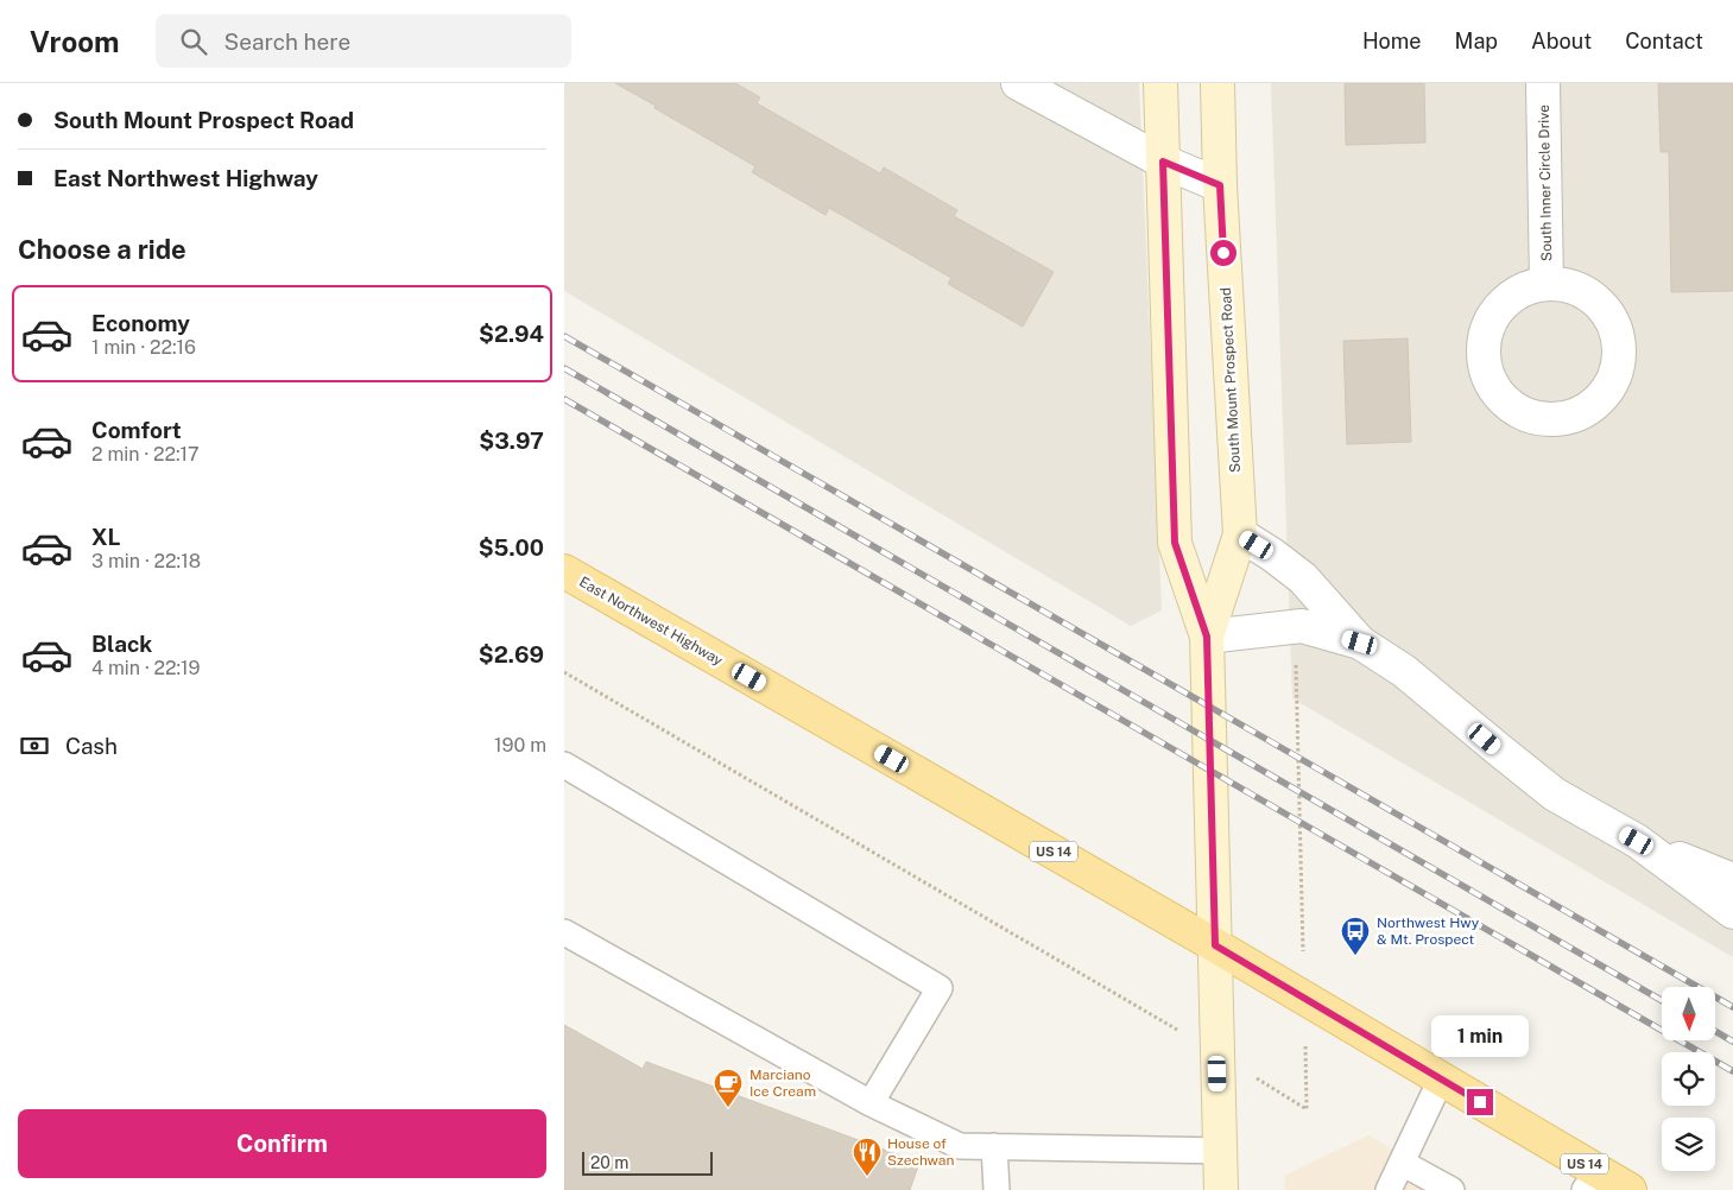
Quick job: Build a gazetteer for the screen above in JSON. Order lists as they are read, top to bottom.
{
  "streets": {
    "main road": ["South Mount Prospect Road", "East Northwest Highway", "US 14"],
    "street": ["South Inner Circle Drive"]
  },
  "crossings": [
    ["South Mount Prospect Road", "East Northwest Highway"]
  ],
  "places": {
    "bus stop": ["Northwest Hwy & Mt. Prospect"],
    "cafe": ["Marciano Ice Cream"],
    "restaurant": ["House of Szechwan"]
  },
  "scale_bar": "20 m",
  "north": "bottom",
  "page": {
    "header": "Vroom",
    "search": "Search here",
    "nav": [
      "Home",
      "Map",
      "About",
      "Contact"
    ],
    "banner": ["South Mount Prospect Road", "East Northwest Highway"],
    "heading": "Choose a ride",
    "list": [
      {
        "name": "Economy",
        "note": "1 min · 22:16",
        "value": "$2.94"
      },
      {
        "name": "Comfort",
        "note": "2 min · 22:17",
        "value": "$3.97"
      },
      {
        "name": "XL",
        "note": "3 min · 22:18",
        "value": "$5.00"
      },
      {
        "name": "Black",
        "note": "4 min · 22:19",
        "value": "$2.69"
      }
    ],
    "pay": ["Cash", "190 m"],
    "bubble": "1 min",
    "buttons": "Confirm",
    "scale": "20 m"
  }
}
